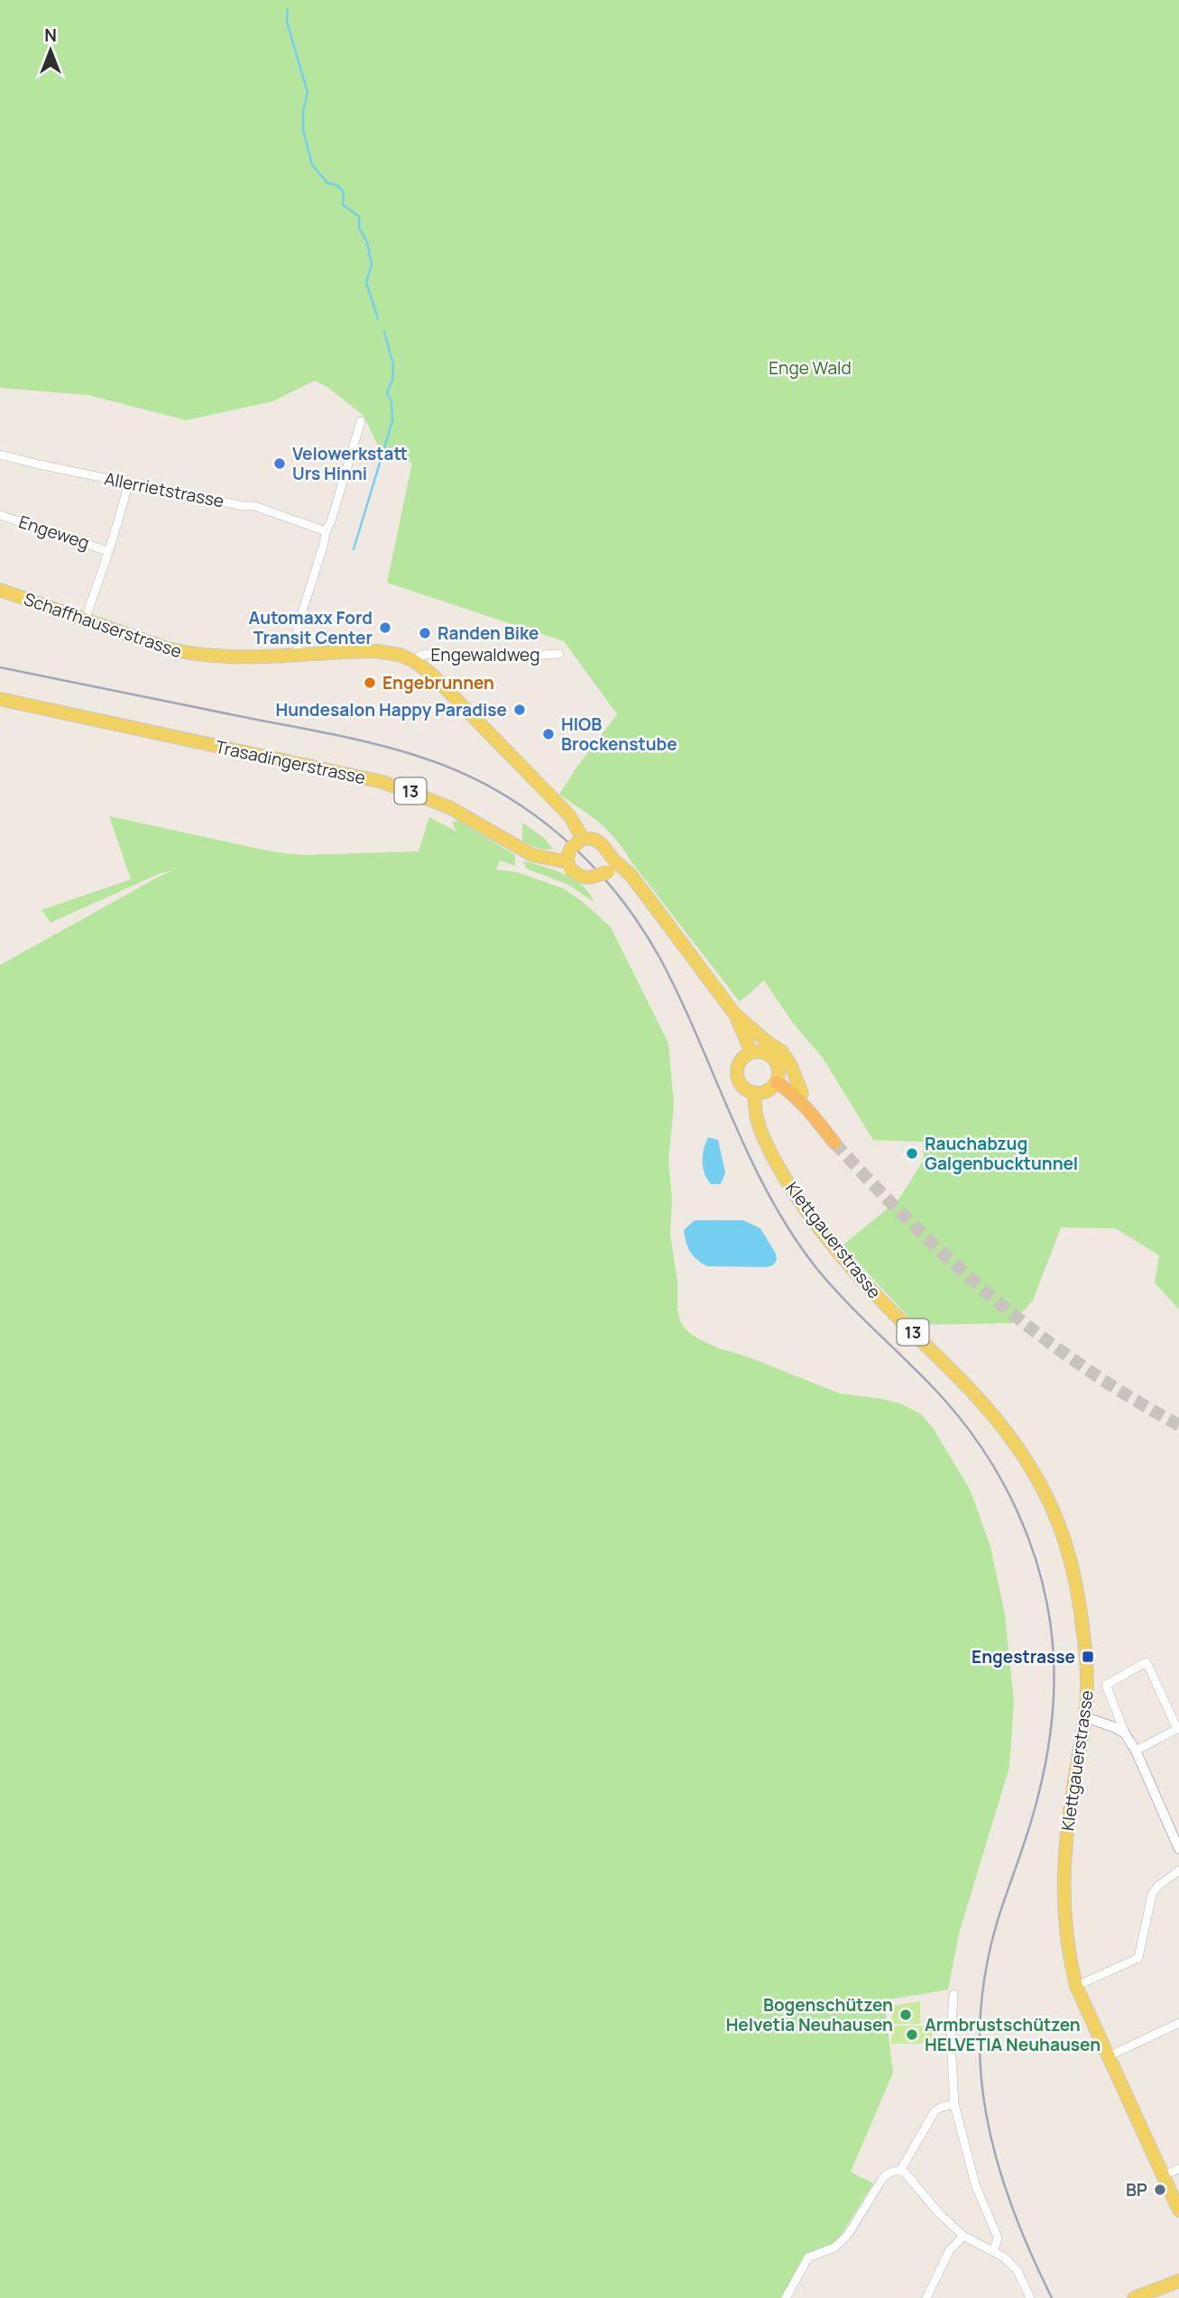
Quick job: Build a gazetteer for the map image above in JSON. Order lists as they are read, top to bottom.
{
  "streets": {
    "main road": [
      "Schaffhauserstrasse",
      "Trasadingerstrasse",
      "13",
      "Klettgauerstrasse"
    ],
    "street": ["Allerrietstrasse", "Engeweg", "Engewaldweg"]
  },
  "crossings": [
    ["Schaffhauserstrasse", "Engewaldweg"],
    ["Schaffhauserstrasse", "13"],
    ["Trasadingerstrasse", "13"],
    ["13", "Klettgauerstrasse"]
  ],
  "parks": ["Enge Wald"],
  "places": {
    "other": [
      "Velowerkstatt Urs Hinni",
      "Automaxx Ford Transit Center",
      "Randen Bike",
      "Engebrunnen",
      "Hundesalon Happy Paradise",
      "HIOB Brockenstube",
      "Rauchabzug Galgenbucktunnel",
      "Bogenschützen Helvetia Neuhausen",
      "Armbrustschützen HELVETIA Neuhausen",
      "BP"
    ],
    "transit": ["Engestrasse"]
  },
  "north": "top"
}
